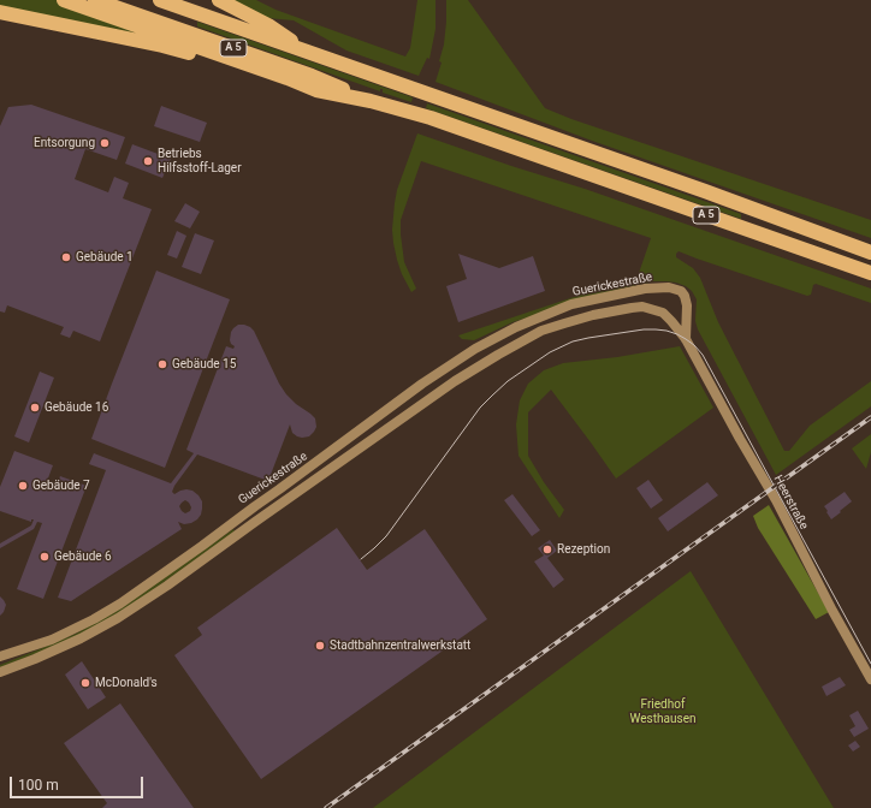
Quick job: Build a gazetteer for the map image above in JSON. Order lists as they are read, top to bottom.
{
  "streets": {
    "highway": ["A 5"],
    "main road": ["Guerickestraße", "Heerstraße"]
  },
  "crossings": [
    ["Guerickestraße", "Heerstraße"]
  ],
  "parks": ["Friedhof Westhausen"],
  "places": [
    "Entsorgung",
    "Betriebs Hilfsstoff-Lager",
    "Gebäude 1",
    "Gebäude 15",
    "Gebäude 16",
    "Gebäude 7",
    "Rezeption",
    "Gebäude 6",
    "Stadtbahnzentralwerkstatt",
    "McDonald's"
  ],
  "scale_bar": "100 m"
}
